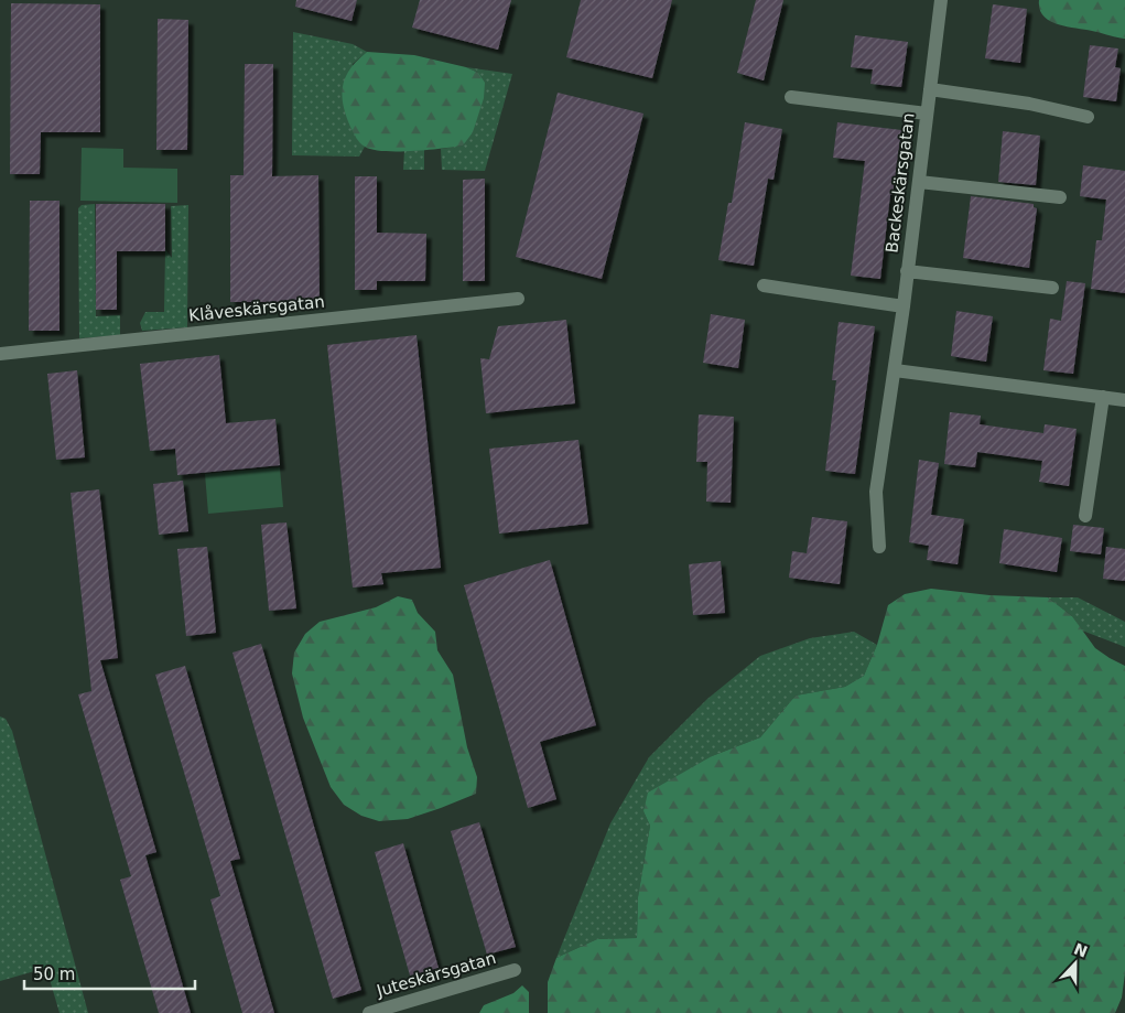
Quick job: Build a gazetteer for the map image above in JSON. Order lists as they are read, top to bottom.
{
  "streets": {
    "street": ["Backeskärsgatan", "Klåveskärsgatan", "Juteskärsgatan"]
  },
  "scale_bar": "50 m",
  "north": "top"
}
